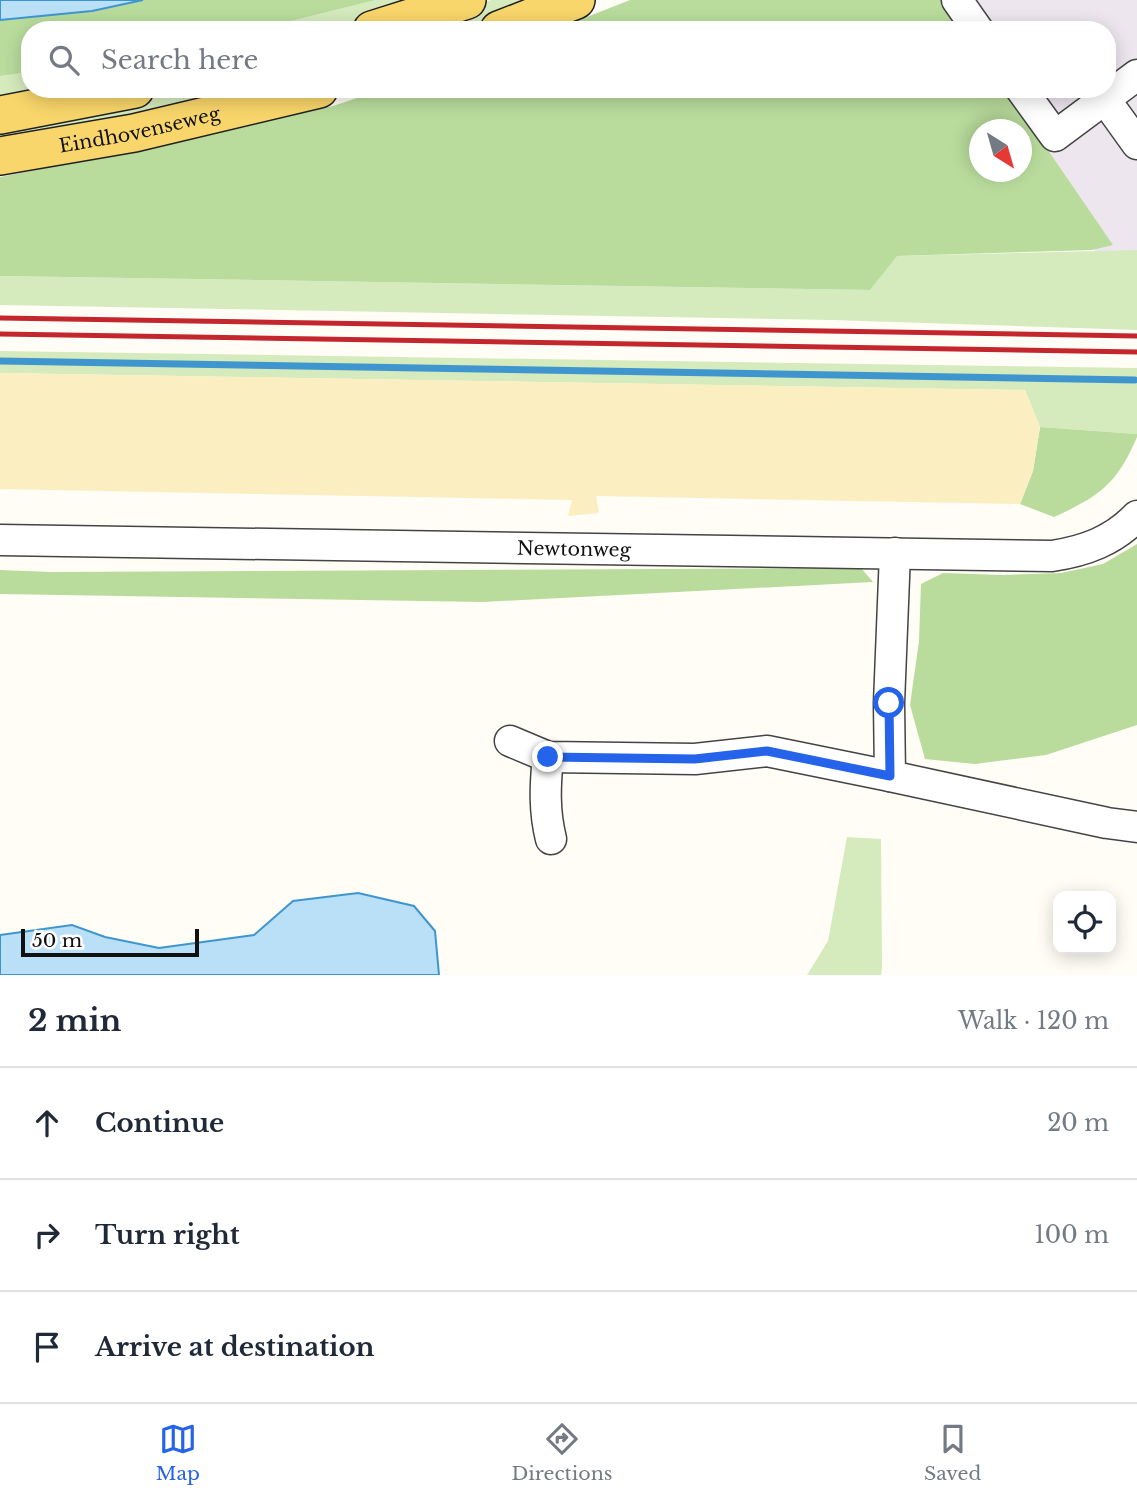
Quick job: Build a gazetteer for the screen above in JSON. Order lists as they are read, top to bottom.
{
  "streets": {
    "main road": ["Eindhovenseweg"],
    "street": ["Newtonweg"]
  },
  "scale_bar": "50 m",
  "north": "bottom right",
  "page": {
    "search": "Search here",
    "scale": "50 m",
    "heading": ["2 min", "Walk · 120 m"],
    "list": [
      ["Continue", "20 m"],
      ["Turn right", "100 m"],
      "Arrive at destination"
    ],
    "nav": ["Map", "Directions", "Saved"]
  }
}
